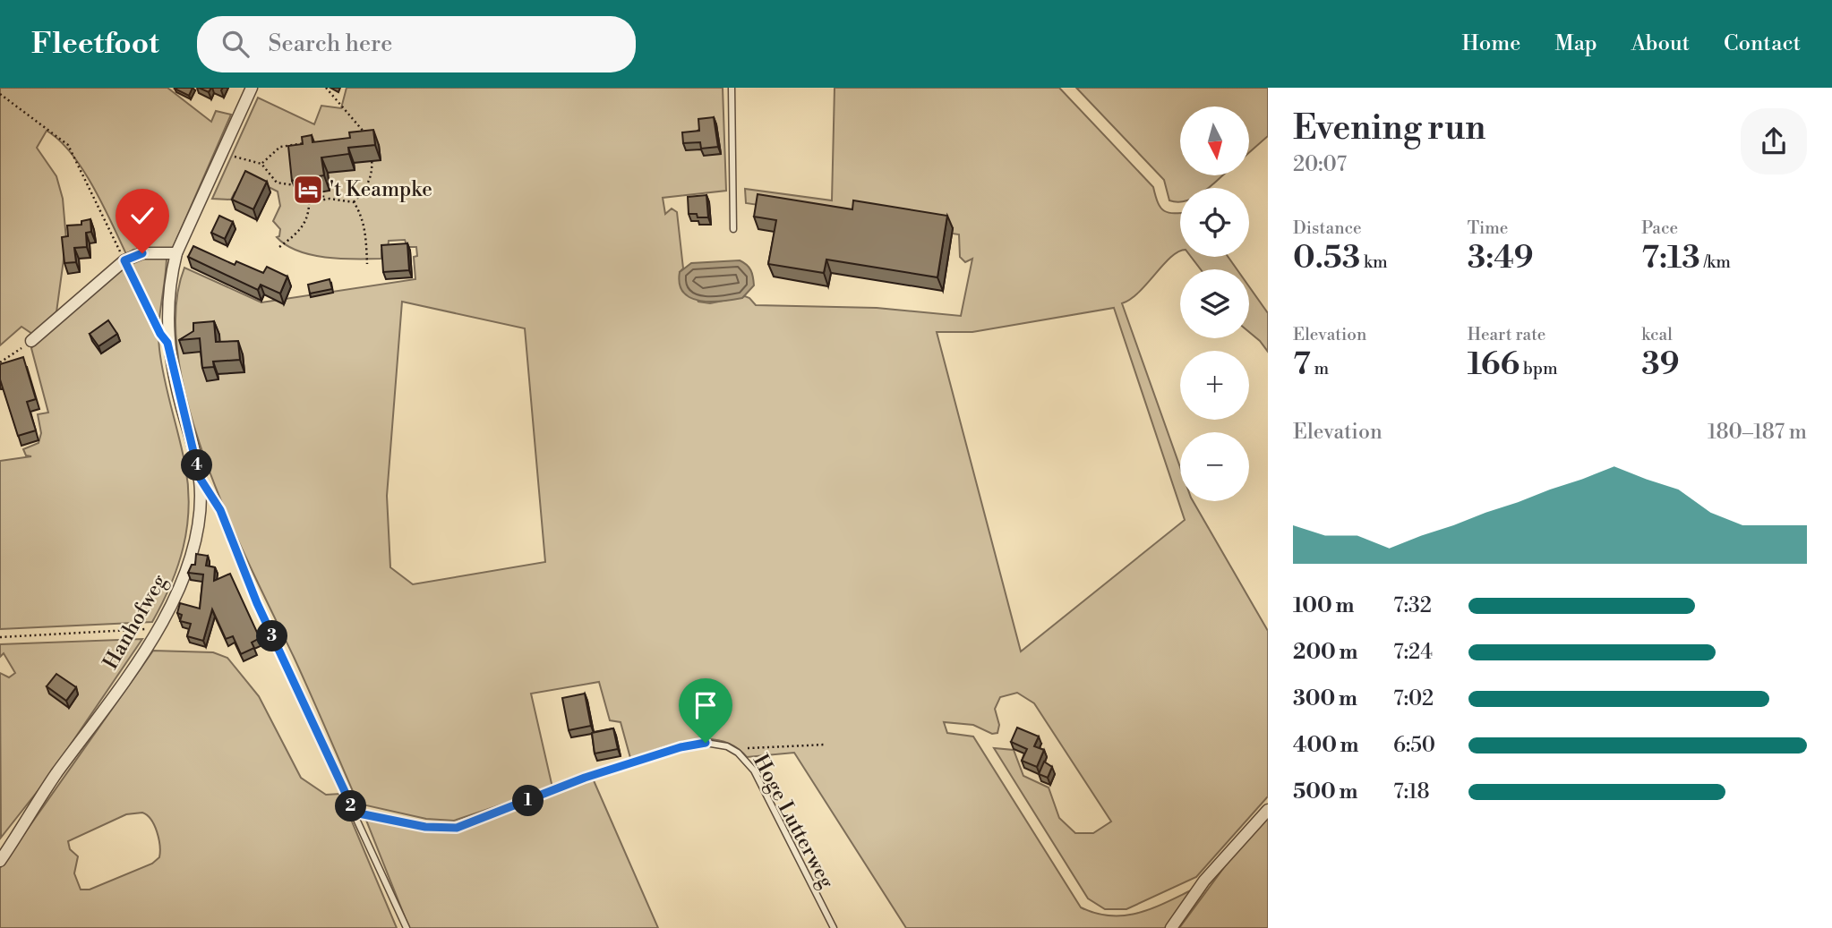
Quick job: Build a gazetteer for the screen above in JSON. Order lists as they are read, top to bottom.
{
  "streets": {
    "street": ["Hanhofweg"],
    "lane": ["Hoge Lutterweg"]
  },
  "places": {
    "hotel": ["'t Keampke"]
  },
  "north": "bottom",
  "page": {
    "header": "Fleetfoot",
    "search": "Search here",
    "nav": [
      "Home",
      "Map",
      "About",
      "Contact"
    ],
    "heading": ["Evening run", "20:07"],
    "map_buttons": ["+", "−"],
    "stats": [
      ["Distance", "0.53 km"],
      ["Time", "3:49"],
      ["Pace", "7:13 /km"],
      ["Elevation", "7 m"],
      ["Heart rate", "166 bpm"],
      ["kcal", "39"]
    ],
    "chart": ["Elevation", "180–187 m"],
    "pins": [
      "4",
      "3",
      "1",
      "2"
    ],
    "list": [
      {
        "name": "100 m",
        "note": "7:32"
      },
      {
        "name": "200 m",
        "note": "7:24"
      },
      {
        "name": "300 m",
        "note": "7:02"
      },
      {
        "name": "400 m",
        "note": "6:50"
      },
      {
        "name": "500 m",
        "note": "7:18"
      }
    ]
  }
}
